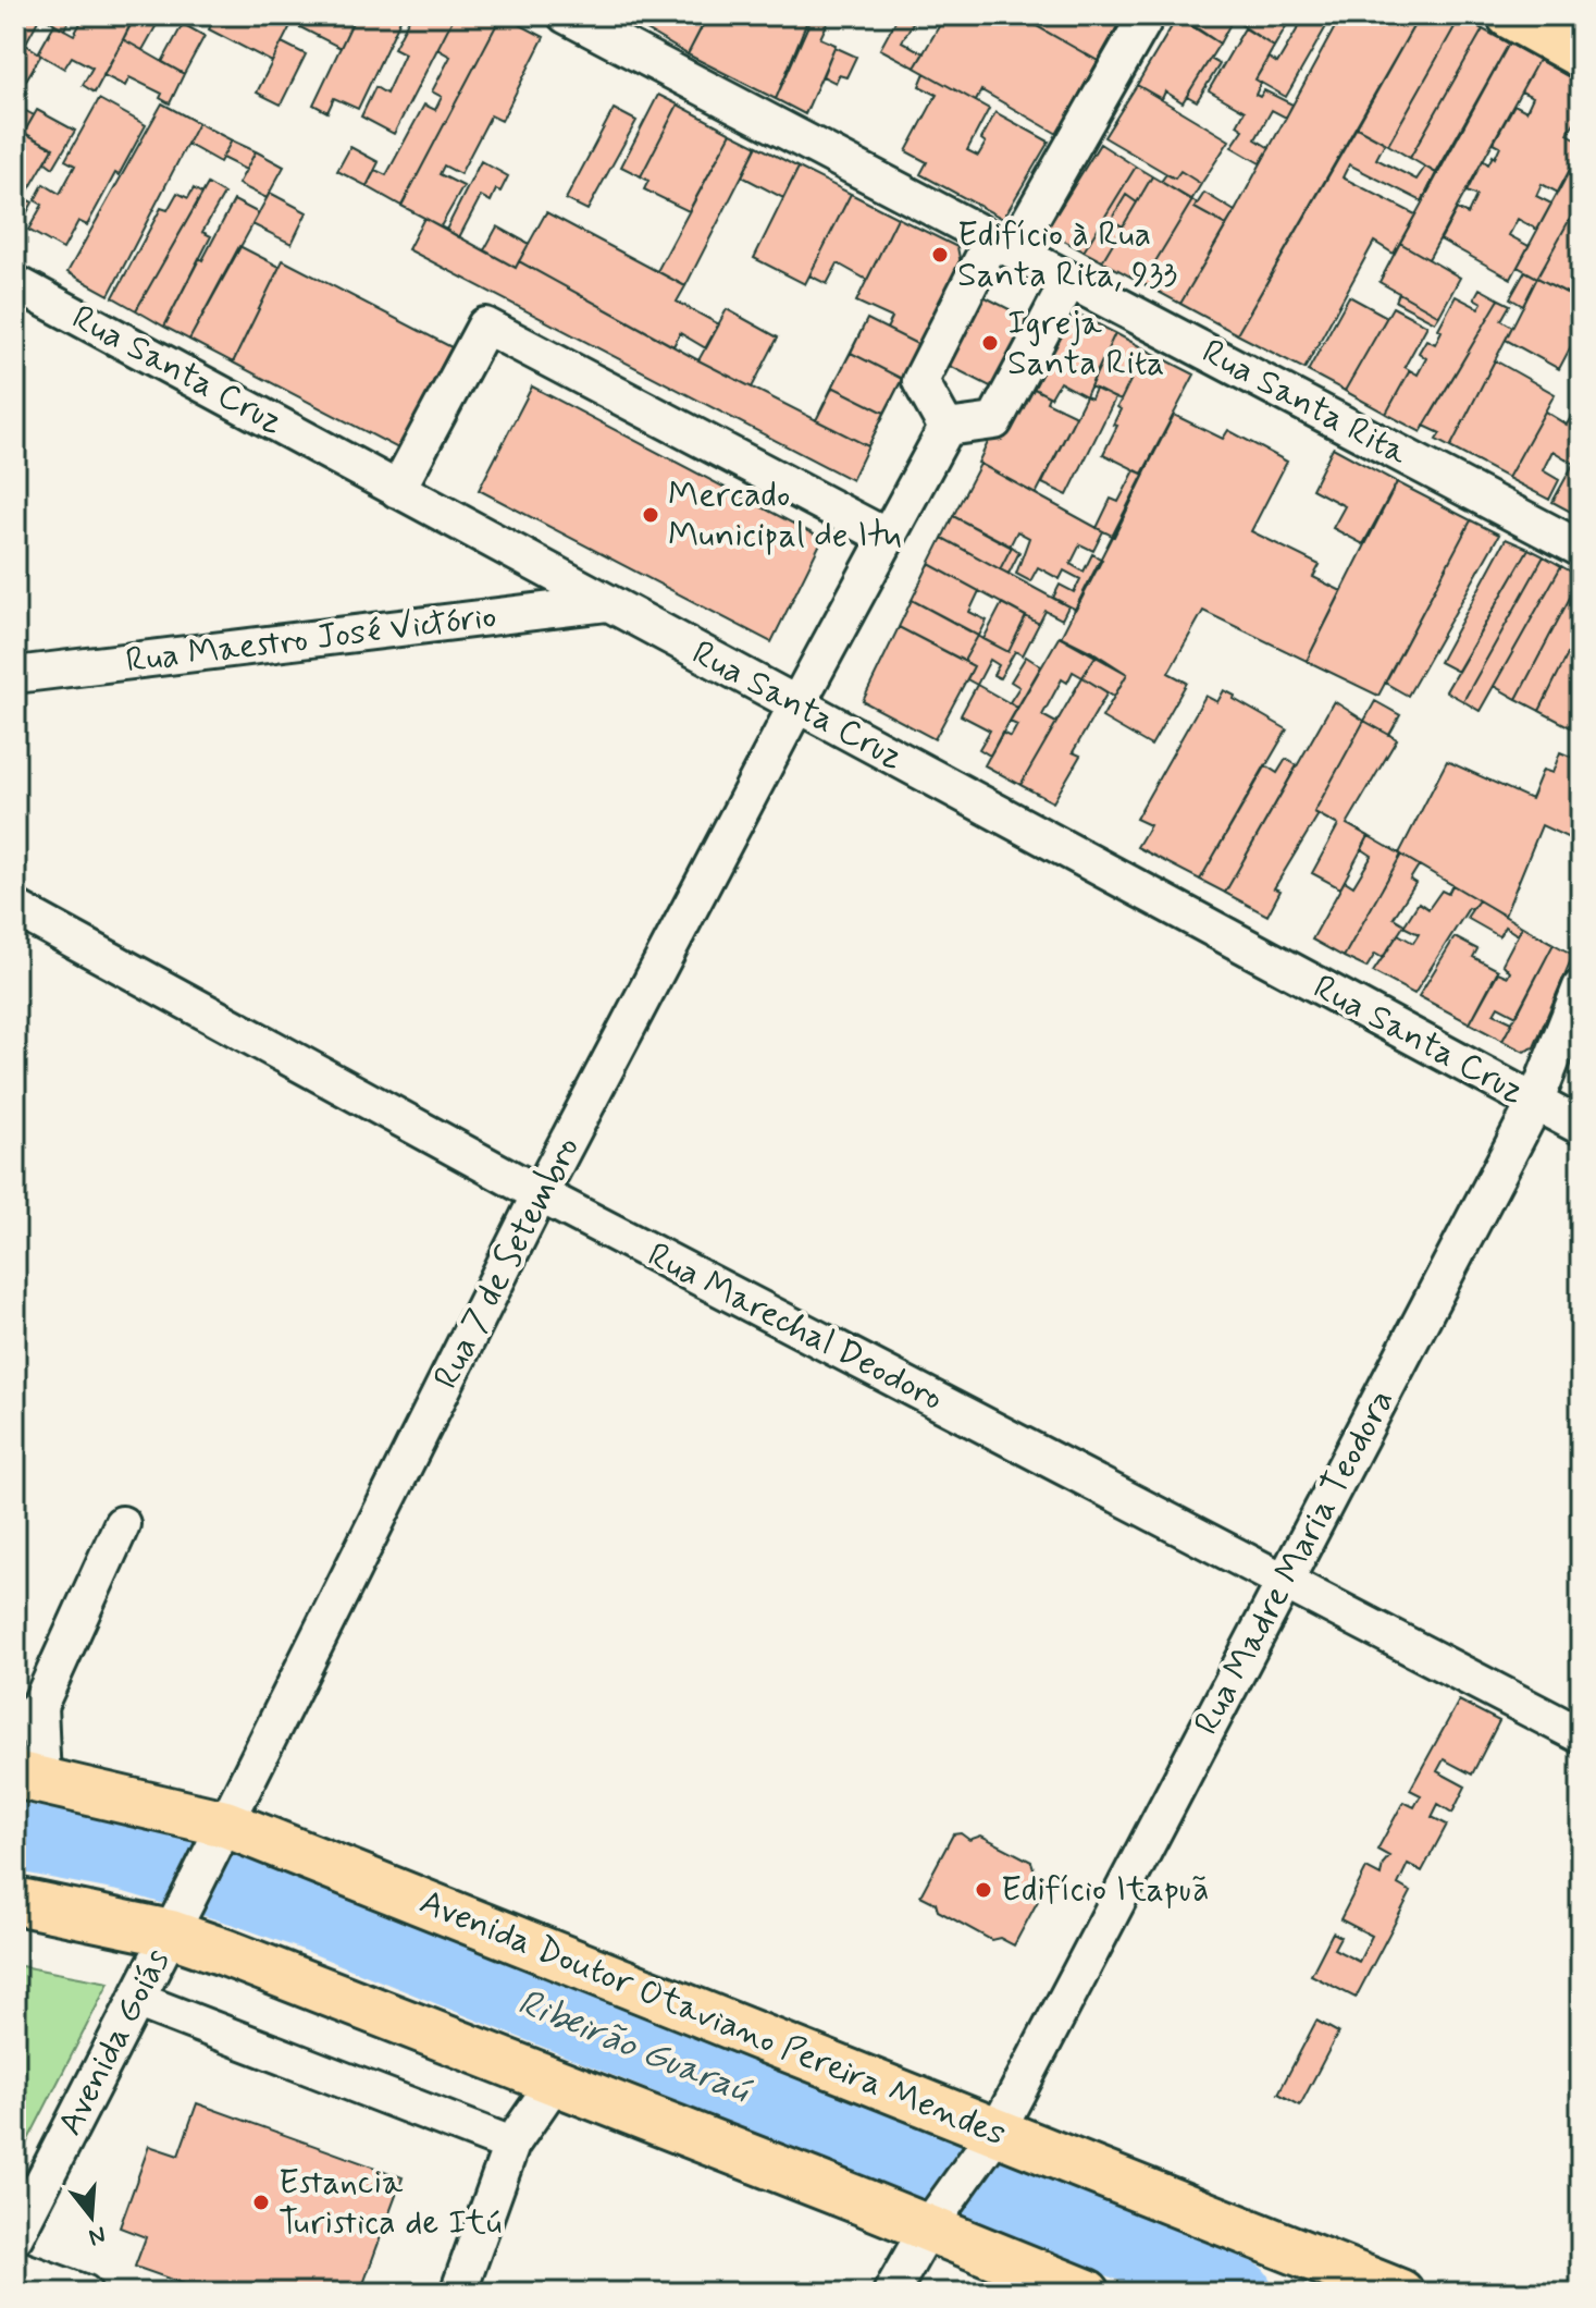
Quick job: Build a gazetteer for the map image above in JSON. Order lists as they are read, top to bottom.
{
  "streets": {
    "main road": ["Avenida Doutor Otaviano Pereira Mendes"],
    "street": [
      "Rua Santa Cruz",
      "Rua Santa Rita",
      "Rua Maestro José Victório",
      "Rua 7 de Setembro",
      "Rua Marechal Deodoro",
      "Rua Madre Maria Teodora",
      "Avenida Goiás"
    ]
  },
  "crossings": [
    ["Rua Santa Cruz", "Rua Maestro José Victório"],
    ["Rua Santa Cruz", "Rua 7 de Setembro"],
    ["Rua Santa Cruz", "Rua Madre Maria Teodora"],
    ["Rua 7 de Setembro", "Rua Marechal Deodoro"],
    ["Rua 7 de Setembro", "Avenida Doutor Otaviano Pereira Mendes"],
    ["Rua 7 de Setembro", "Avenida Goiás"],
    ["Rua Marechal Deodoro", "Rua Madre Maria Teodora"],
    ["Rua Madre Maria Teodora", "Avenida Doutor Otaviano Pereira Mendes"],
    ["Avenida Doutor Otaviano Pereira Mendes", "Avenida Goiás"]
  ],
  "water": ["Ribeirão Guaraú"],
  "places": [
    "Edifício à Rua Santa Rita, 933",
    "Igreja Santa Rita",
    "Mercado Municipal de Itu",
    "Edifício Itapuã",
    "Estancia Turistica de Itú"
  ],
  "north": "bottom"
}
